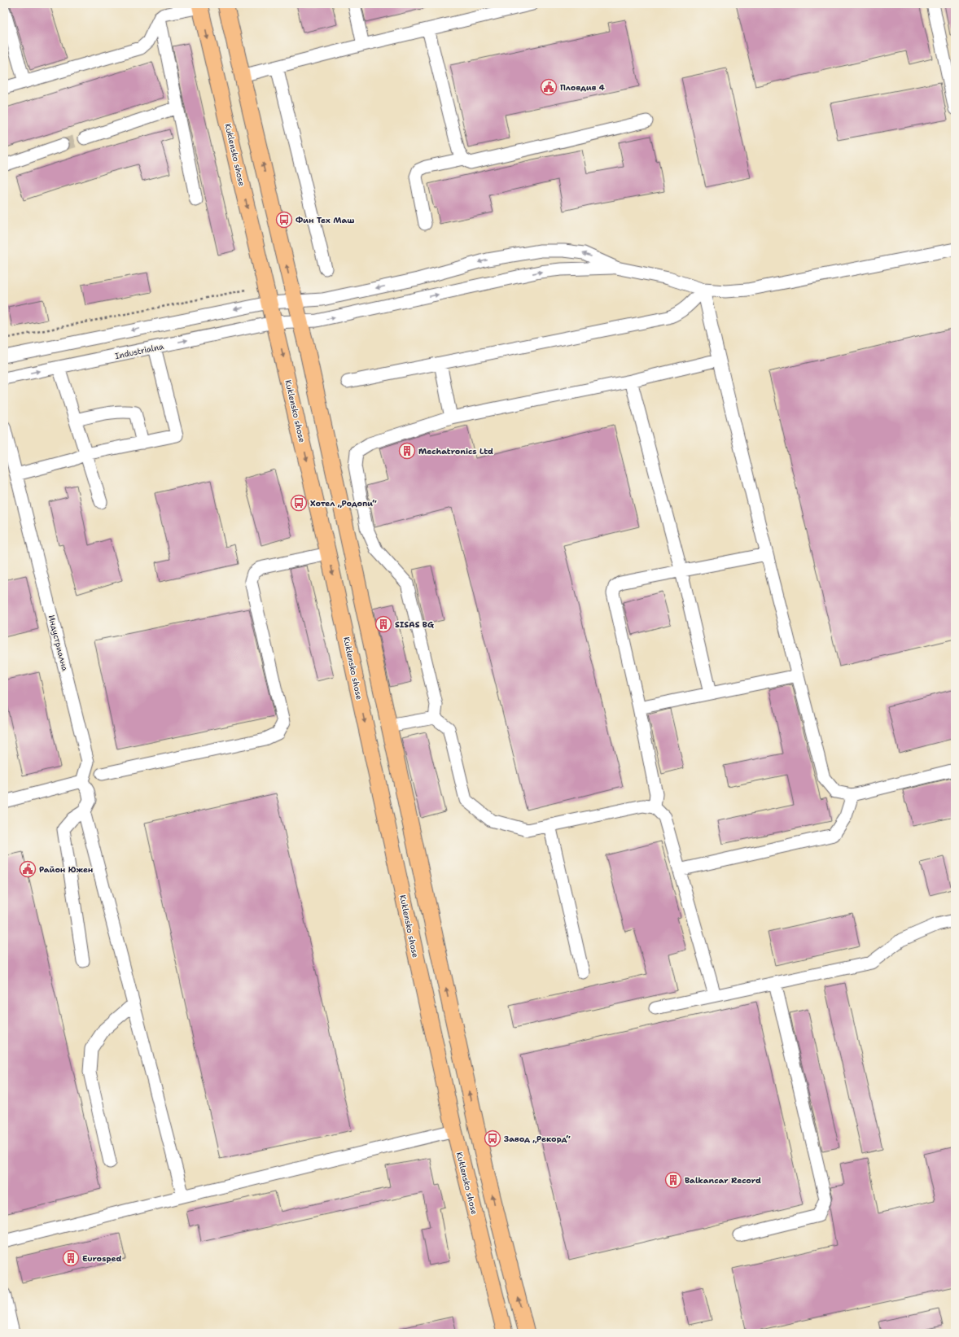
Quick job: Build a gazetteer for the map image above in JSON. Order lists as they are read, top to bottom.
{
  "streets": {
    "main road": ["Kuklensko shose"],
    "street": ["Industrialna", "Индустриална"]
  },
  "crossings": [
    ["Kuklensko shose", "Industrialna"]
  ],
  "places": {
    "public building": ["Пловдив 4", "Район Южен"],
    "bus stop": ["Фин Тех Маш", "Хотел „Родопи“", "Завод „Рекорд“"],
    "building": [
      "Mechatronics Ltd",
      "SISAS BG",
      "Balkancar Record",
      "Eurosped"
    ]
  }
}
